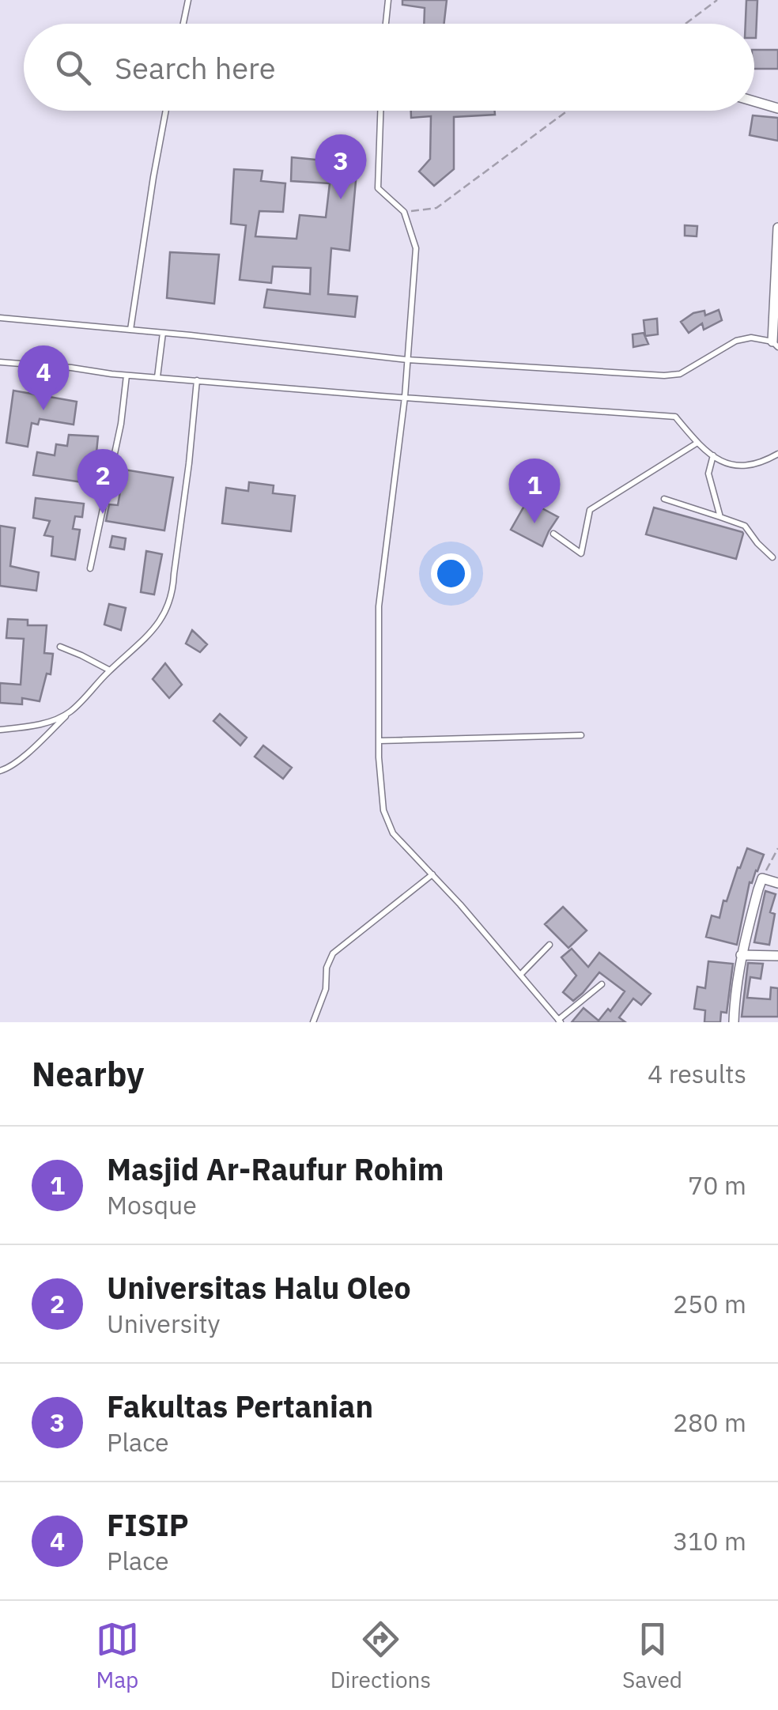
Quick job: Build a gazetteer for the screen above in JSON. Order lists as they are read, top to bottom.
{
  "page": {
    "search": "Search here",
    "pins": [
      "3",
      "4",
      "2",
      "1"
    ],
    "heading": ["Nearby", "4 results"],
    "list": [
      {
        "mark": "1",
        "name": "Masjid Ar-Raufur Rohim",
        "note": "Mosque",
        "value": "70 m"
      },
      {
        "mark": "2",
        "name": "Universitas Halu Oleo",
        "note": "University",
        "value": "250 m"
      },
      {
        "mark": "3",
        "name": "Fakultas Pertanian",
        "note": "Place",
        "value": "280 m"
      },
      {
        "mark": "4",
        "name": "FISIP",
        "note": "Place",
        "value": "310 m"
      }
    ],
    "nav": ["Map", "Directions", "Saved"]
  }
}
